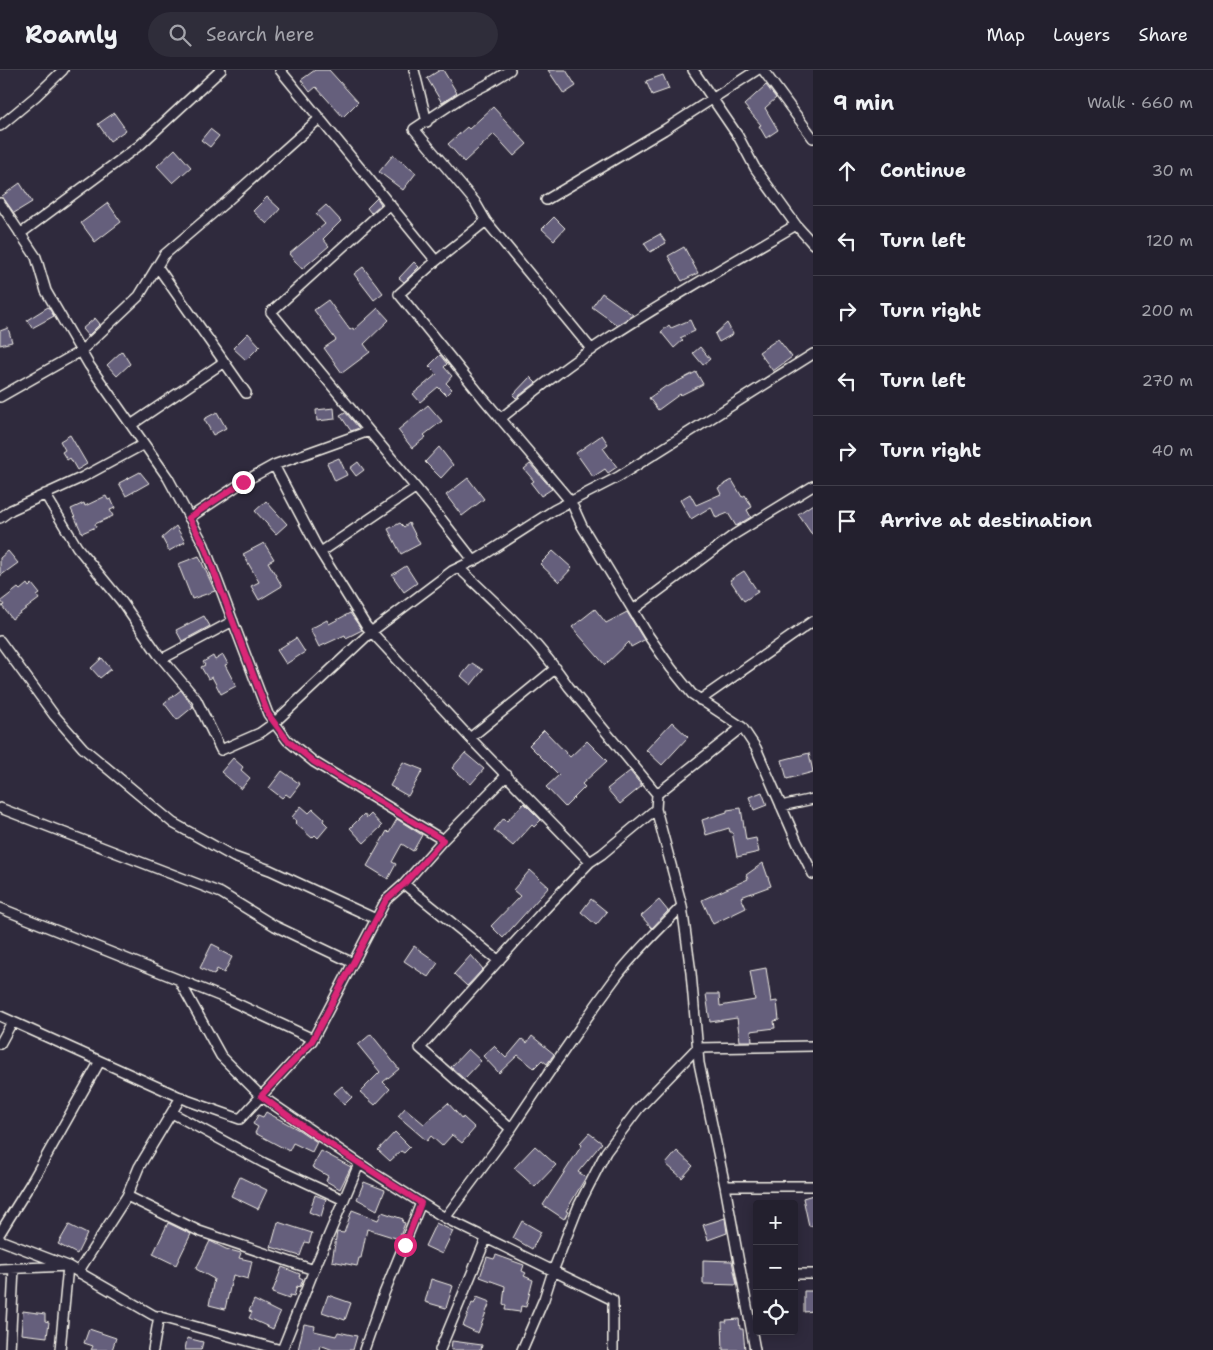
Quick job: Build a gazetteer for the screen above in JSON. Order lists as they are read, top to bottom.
{
  "page": {
    "header": "Roamly",
    "search": "Search here",
    "nav": ["Map", "Layers", "Share"],
    "heading": ["9 min", "Walk · 660 m"],
    "list": [
      ["Continue", "30 m"],
      ["Turn left", "120 m"],
      ["Turn right", "200 m"],
      ["Turn left", "270 m"],
      ["Turn right", "40 m"],
      "Arrive at destination"
    ],
    "map_buttons": ["+", "−"]
  }
}
